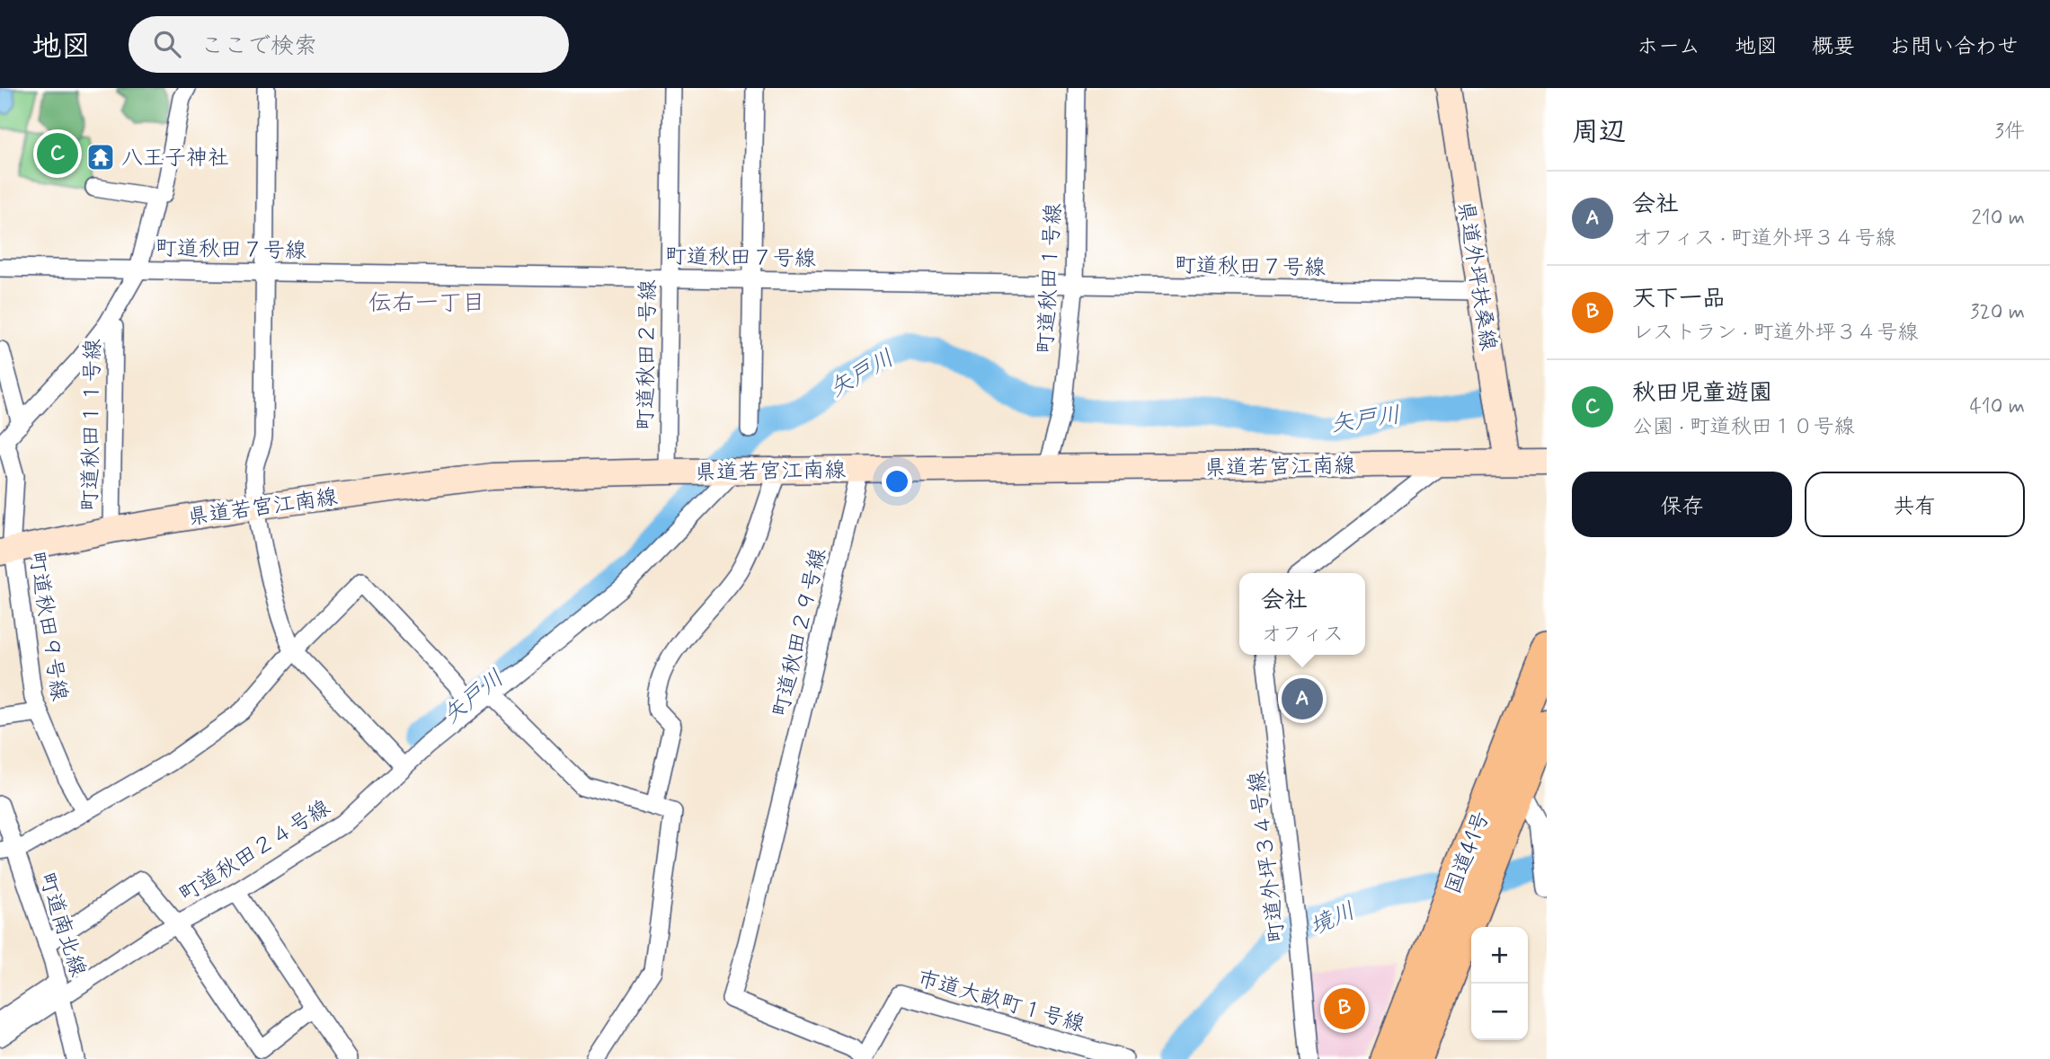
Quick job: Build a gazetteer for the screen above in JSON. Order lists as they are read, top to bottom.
{
  "streets": {
    "highway": ["国道41号"],
    "main road": ["県道外坪扶桑線", "県道若宮江南線"],
    "street": [
      "町道秋田７号線",
      "町道秋田１号線",
      "町道秋田２号線",
      "町道秋田１１号線",
      "町道秋田９号線",
      "町道秋田２９号線",
      "町道秋田２４号線",
      "町道外坪３４号線",
      "町道南北線",
      "市道大畝町１号線"
    ]
  },
  "crossings": [
    ["町道秋田７号線", "県道外坪扶桑線"],
    ["町道秋田７号線", "町道秋田１号線"],
    ["町道秋田７号線", "町道秋田２号線"],
    ["県道外坪扶桑線", "県道若宮江南線"],
    ["町道秋田１号線", "県道若宮江南線"],
    ["町道秋田２号線", "県道若宮江南線"],
    ["町道秋田１１号線", "県道若宮江南線"],
    ["県道若宮江南線", "町道秋田９号線"],
    ["県道若宮江南線", "町道秋田２９号線"],
    ["県道若宮江南線", "町道秋田２４号線"],
    ["町道秋田２９号線", "市道大畝町１号線"],
    ["町道秋田２４号線", "町道南北線"]
  ],
  "districts": ["伝右一丁目"],
  "water": ["矢戸川", "境川"],
  "places": {
    "temple": ["八王子神社"]
  },
  "page": {
    "header": "地図",
    "search": "ここで検索",
    "nav": [
      "ホーム",
      "地図",
      "概要",
      "お問い合わせ"
    ],
    "heading": ["周辺", "3件"],
    "pins": ["C", "A", "B"],
    "list": [
      {
        "mark": "A",
        "name": "会社",
        "note": "オフィス · 町道外坪３４号線",
        "value": "210 m"
      },
      {
        "mark": "B",
        "name": "天下一品",
        "note": "レストラン · 町道外坪３４号線",
        "value": "320 m"
      },
      {
        "mark": "C",
        "name": "秋田児童遊園",
        "note": "公園 · 町道秋田１０号線",
        "value": "410 m"
      }
    ],
    "buttons": ["保存", "共有"],
    "popup": ["会社", "オフィス"],
    "map_buttons": ["+", "−"]
  }
}
